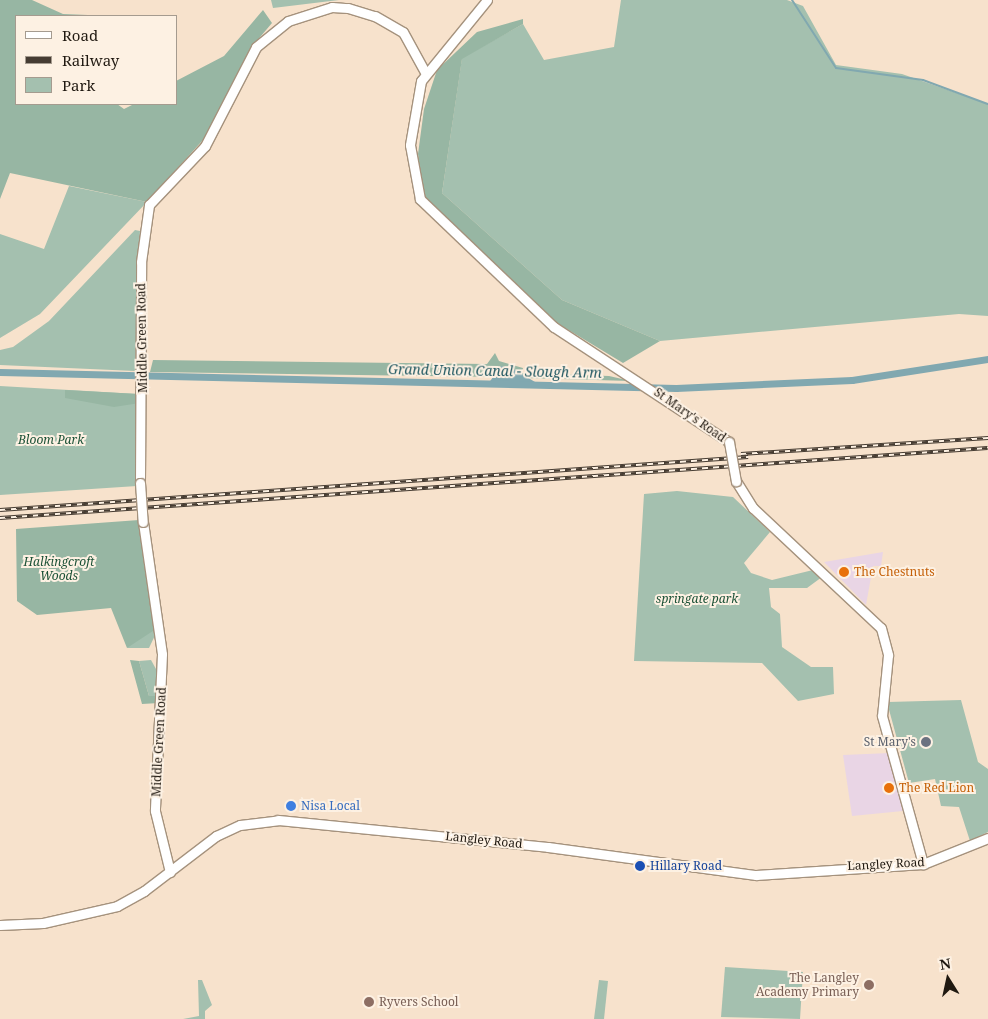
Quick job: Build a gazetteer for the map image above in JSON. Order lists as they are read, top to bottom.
{
  "streets": {
    "street": ["Middle Green Road", "St Mary's Road", "Langley Road"]
  },
  "crossings": [
    ["Middle Green Road", "St Mary's Road"],
    ["Middle Green Road", "Langley Road"],
    ["St Mary's Road", "Langley Road"]
  ],
  "water": ["Grand Union Canal - Slough Arm"],
  "parks": ["Bloom Park", "Halkingcroft Woods", "springate park"],
  "places": [
    "The Chestnuts",
    "St Mary's",
    "The Red Lion",
    "Nisa Local",
    "Hillary Road",
    "The Langley Academy Primary",
    "Ryvers School"
  ],
  "legend": ["Road", "Railway", "Park"],
  "north": "top"
}
